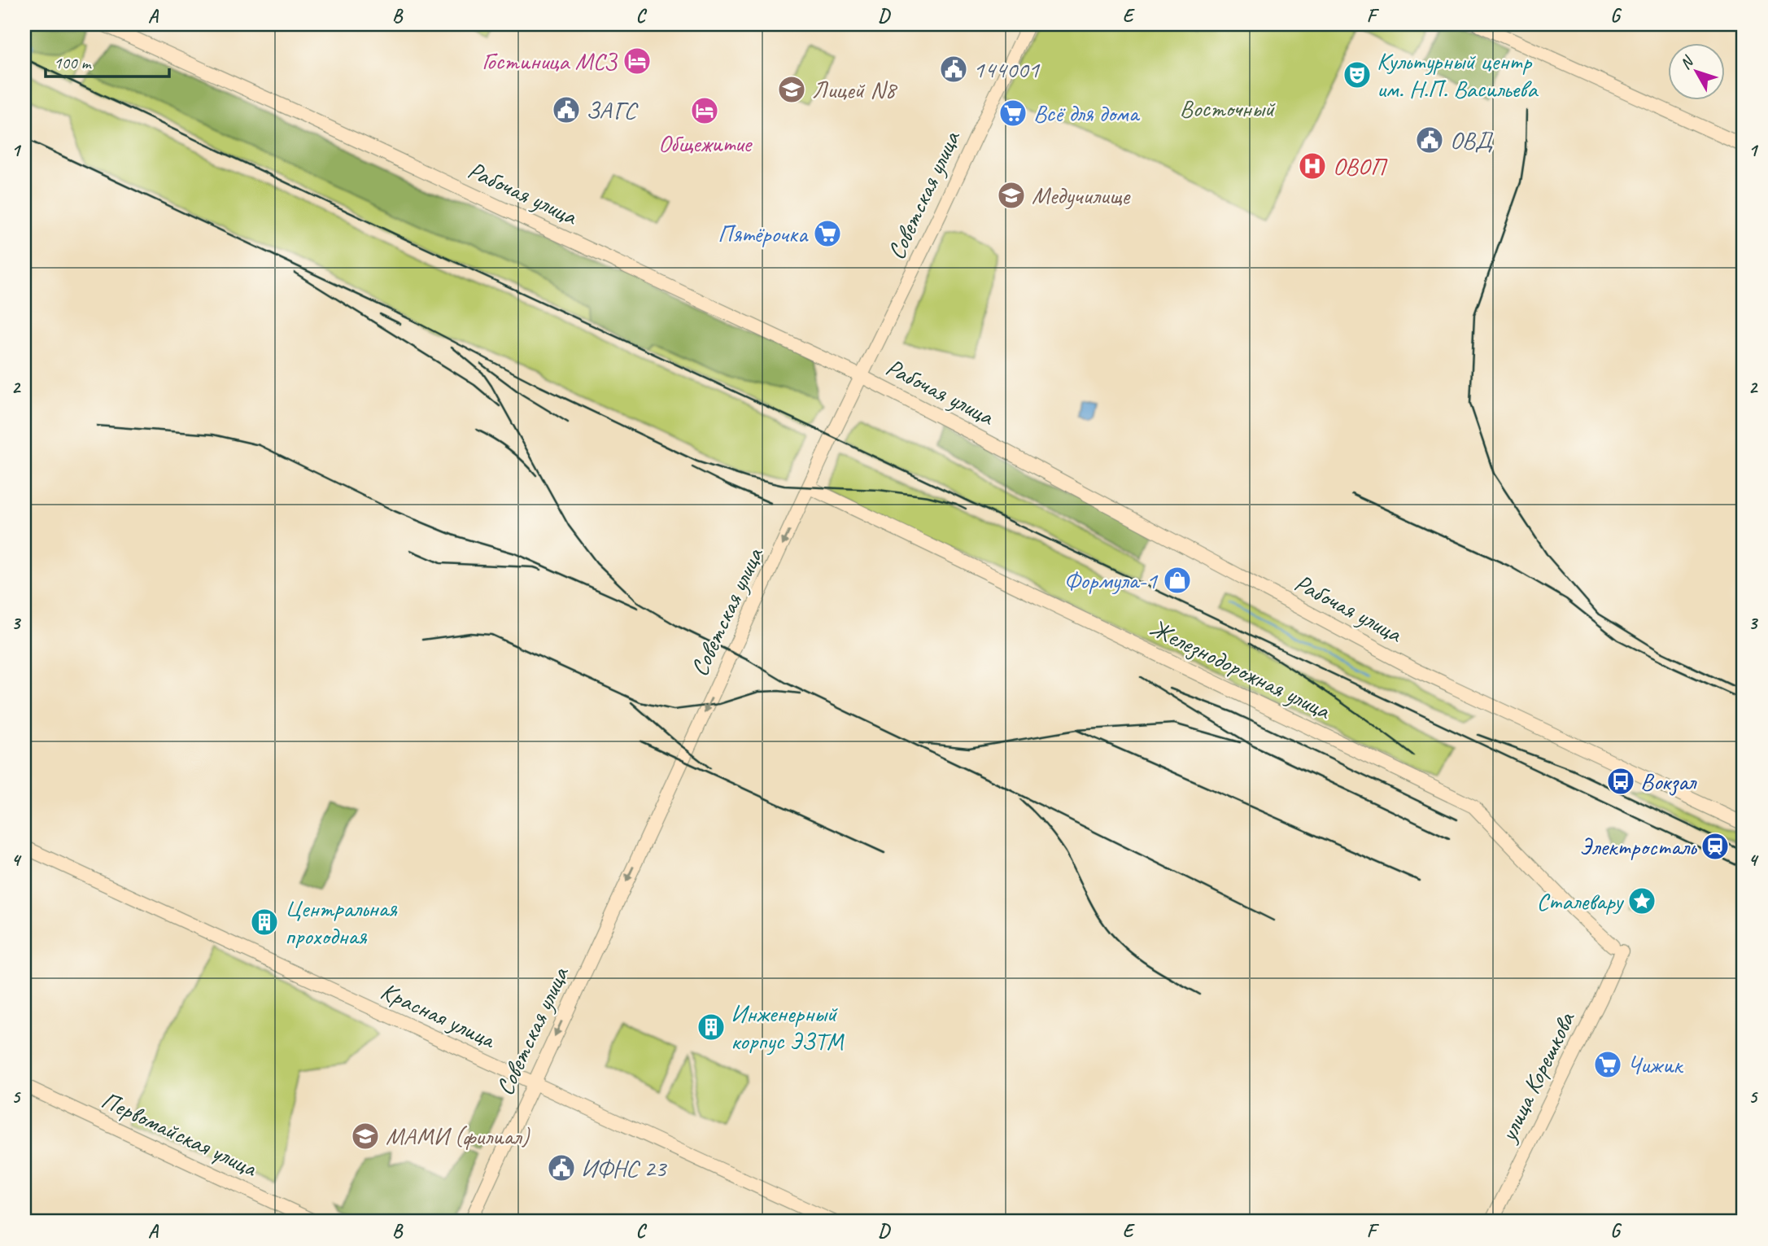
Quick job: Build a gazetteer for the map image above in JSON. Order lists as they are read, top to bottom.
{
  "streets": {
    "street": [
      "Рабочая улица",
      "Советская улица",
      "Железнодорожная улица",
      "Красная улица",
      "улица Корешкова",
      "Первомайская улица"
    ]
  },
  "crossings": [
    ["Рабочая улица", "Советская улица"],
    ["Советская улица", "Железнодорожная улица"],
    ["Советская улица", "Красная улица"],
    ["Железнодорожная улица", "улица Корешкова"]
  ],
  "one_way": ["Советская улица"],
  "parks": ["Восточный"],
  "places": {
    "hotel": ["Гостиница МСЗ", "Общежитие"],
    "public building": [
      "144001",
      "ЗАГС",
      "ОВД",
      "ИФНС 23"
    ],
    "theatre": ["Культурный центр им. Н.П. Васильева"],
    "school or university": ["Лицей N8", "Медучилище", "МАМИ (филиал)"],
    "supermarket": ["Всё для дома", "Пятёрочка", "Чижик"],
    "hospital": ["ОВОП"],
    "shop": ["Формула-1"],
    "bus stop": ["Вокзал"],
    "station": ["Электросталь"],
    "place": ["Сталевару"],
    "building": ["Центральная проходная", "Инженерный корпус ЭЗТМ"]
  },
  "scale_bar": "100 m",
  "north": "top left",
  "grid": {
    "columns": [
      "A",
      "B",
      "C",
      "D",
      "E",
      "F",
      "G"
    ],
    "rows": [
      "1",
      "2",
      "3",
      "4",
      "5"
    ]
  }
}
